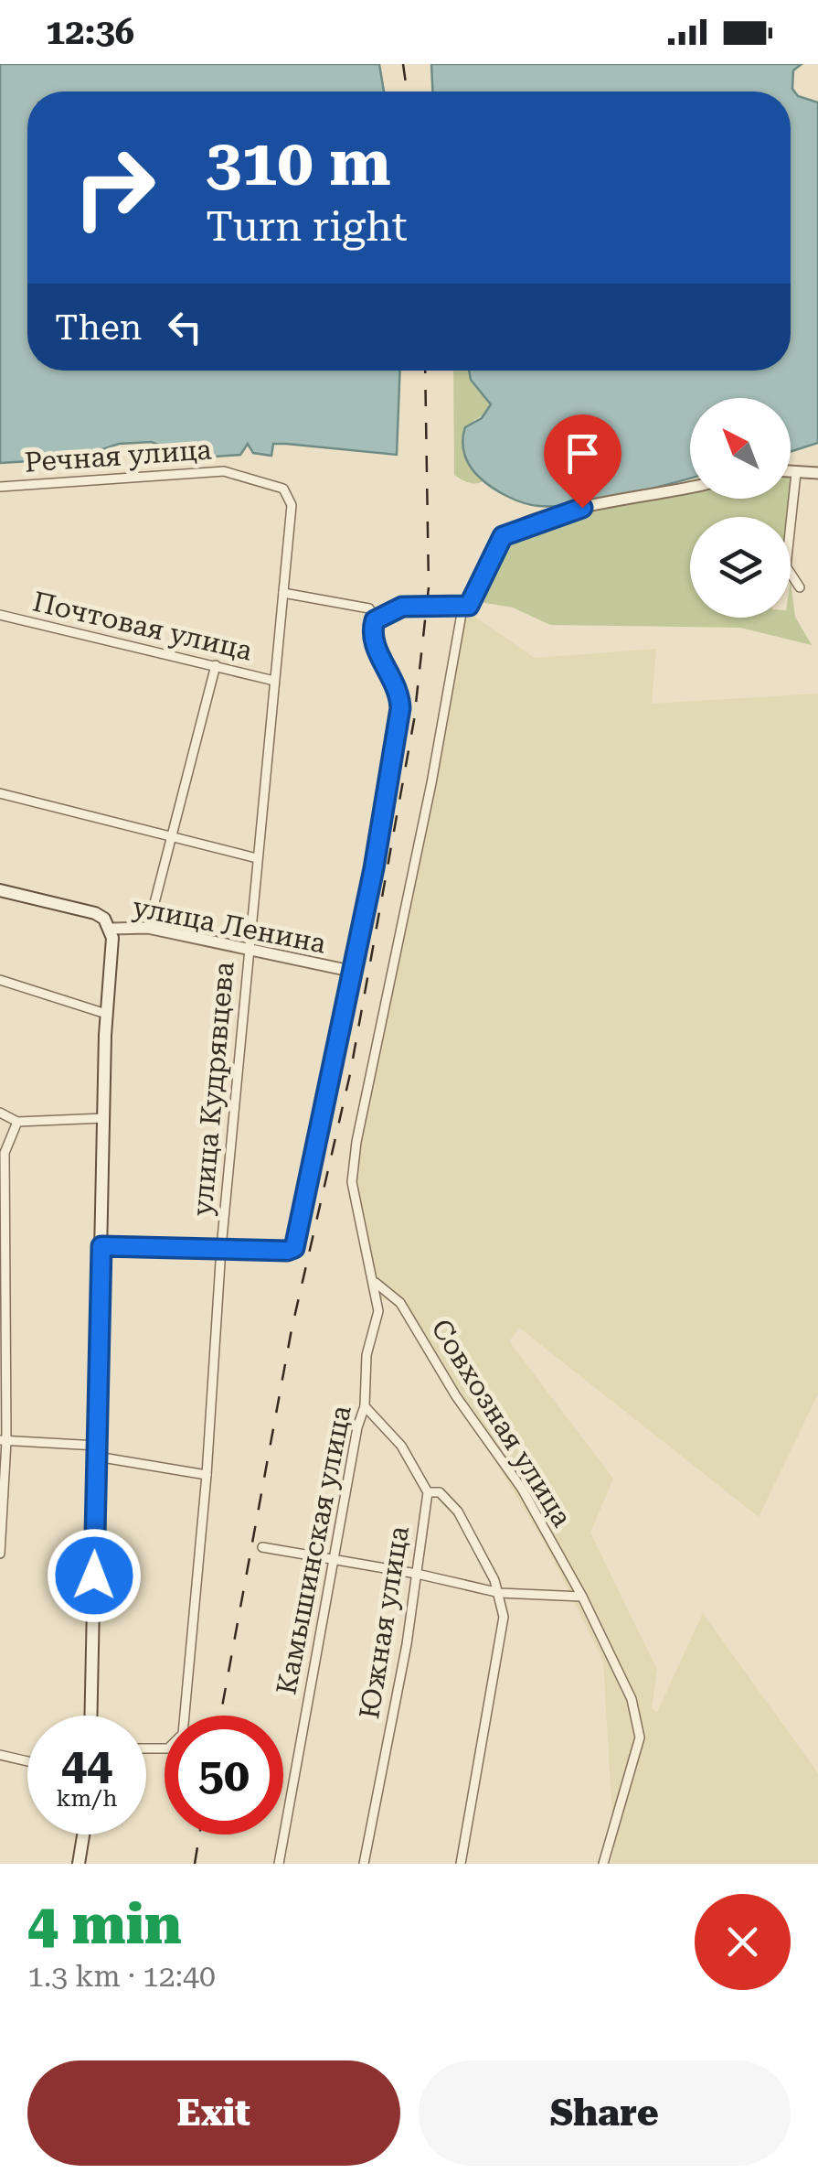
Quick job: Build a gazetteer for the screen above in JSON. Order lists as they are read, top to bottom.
{
  "streets": {
    "main road": ["улица Ленина"],
    "street": [
      "Речная улица",
      "Почтовая улица",
      "улица Кудрявцева",
      "Совхозная улица",
      "Камышинская улица",
      "Южная улица"
    ]
  },
  "crossings": [
    ["Речная улица", "улица Кудрявцева"],
    ["Почтовая улица", "улица Кудрявцева"],
    ["улица Ленина", "улица Кудрявцева"],
    ["Совхозная улица", "Камышинская улица"],
    ["Камышинская улица", "Южная улица"]
  ],
  "north": "top left",
  "page": {
    "status": "12:36",
    "turn": ["310 m", "Turn right"],
    "then": "Then",
    "speed": "44 km/h",
    "limit": "50",
    "heading": ["4 min", "1.3 km · 12:40"],
    "buttons": ["Exit", "Share"]
  }
}
